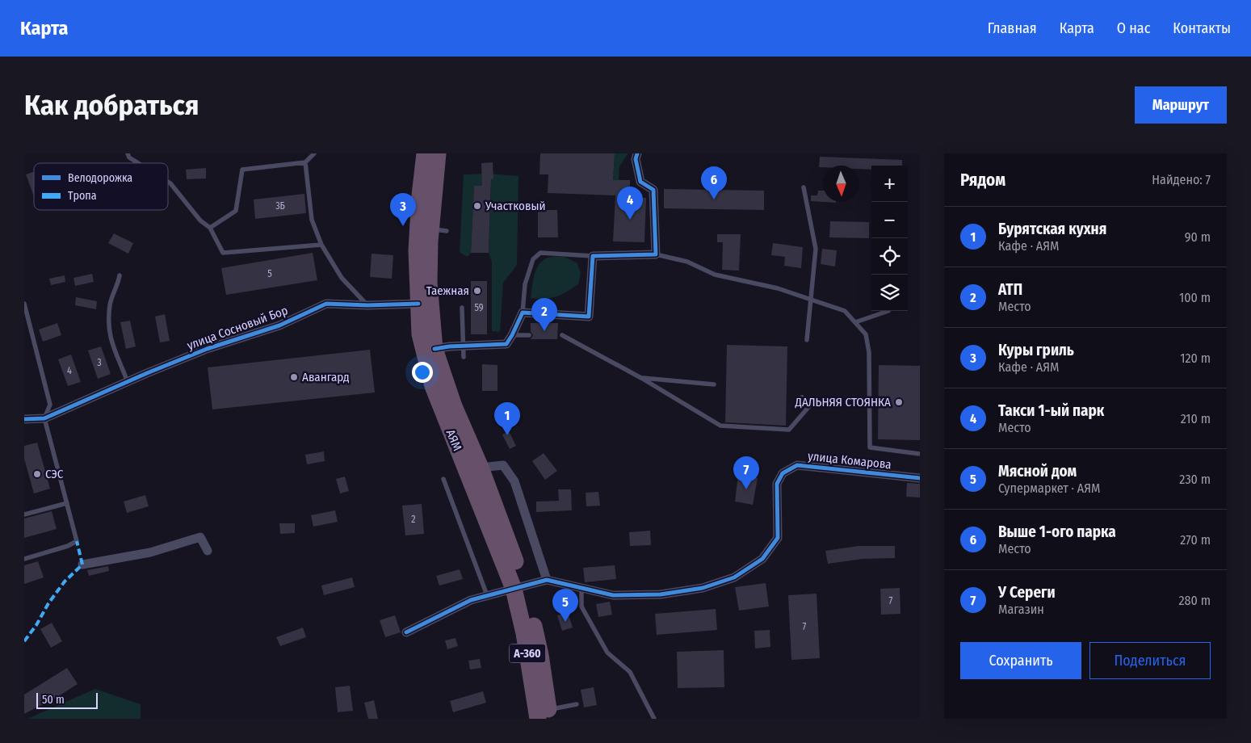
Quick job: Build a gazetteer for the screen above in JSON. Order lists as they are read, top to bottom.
{
  "streets": {
    "highway": ["АЯМ", "А-360"],
    "street": ["улица Сосновый Бор", "улица Комарова"]
  },
  "crossings": [
    ["улица Сосновый Бор", "АЯМ"]
  ],
  "places": [
    "Участковый",
    "Таежная",
    "Авангард",
    "ДАЛЬНЯЯ СТОЯНКА",
    "СЭС"
  ],
  "house_numbers": [
    "3Б",
    "5",
    "59",
    "3",
    "4",
    "2",
    "7",
    "7"
  ],
  "legend": ["Велодорожка", "Тропа"],
  "scale_bar": "50 m",
  "north": "bottom",
  "page": {
    "header": "Карта",
    "nav": [
      "Главная",
      "Карта",
      "О нас",
      "Контакты"
    ],
    "buttons": [
      "Маршрут",
      ["Сохранить", "Поделиться"]
    ],
    "title": "Как добраться",
    "heading": ["Рядом", "Найдено: 7"],
    "map_buttons": ["+", "−"],
    "pins": [
      "6",
      "4",
      "3",
      "2",
      "1",
      "7",
      "5"
    ],
    "list": [
      {
        "mark": "1",
        "name": "Бурятская кухня",
        "note": "Кафе · АЯМ",
        "value": "90 m"
      },
      {
        "mark": "2",
        "name": "АТП",
        "note": "Место",
        "value": "100 m"
      },
      {
        "mark": "3",
        "name": "Куры гриль",
        "note": "Кафе · АЯМ",
        "value": "120 m"
      },
      {
        "mark": "4",
        "name": "Такси 1-ый парк",
        "note": "Место",
        "value": "210 m"
      },
      {
        "mark": "5",
        "name": "Мясной дом",
        "note": "Супермаркет · АЯМ",
        "value": "230 m"
      },
      {
        "mark": "6",
        "name": "Выше 1-ого парка",
        "note": "Место",
        "value": "270 m"
      },
      {
        "mark": "7",
        "name": "У Сереги",
        "note": "Магазин",
        "value": "280 m"
      }
    ],
    "scale": "50 m"
  }
}
